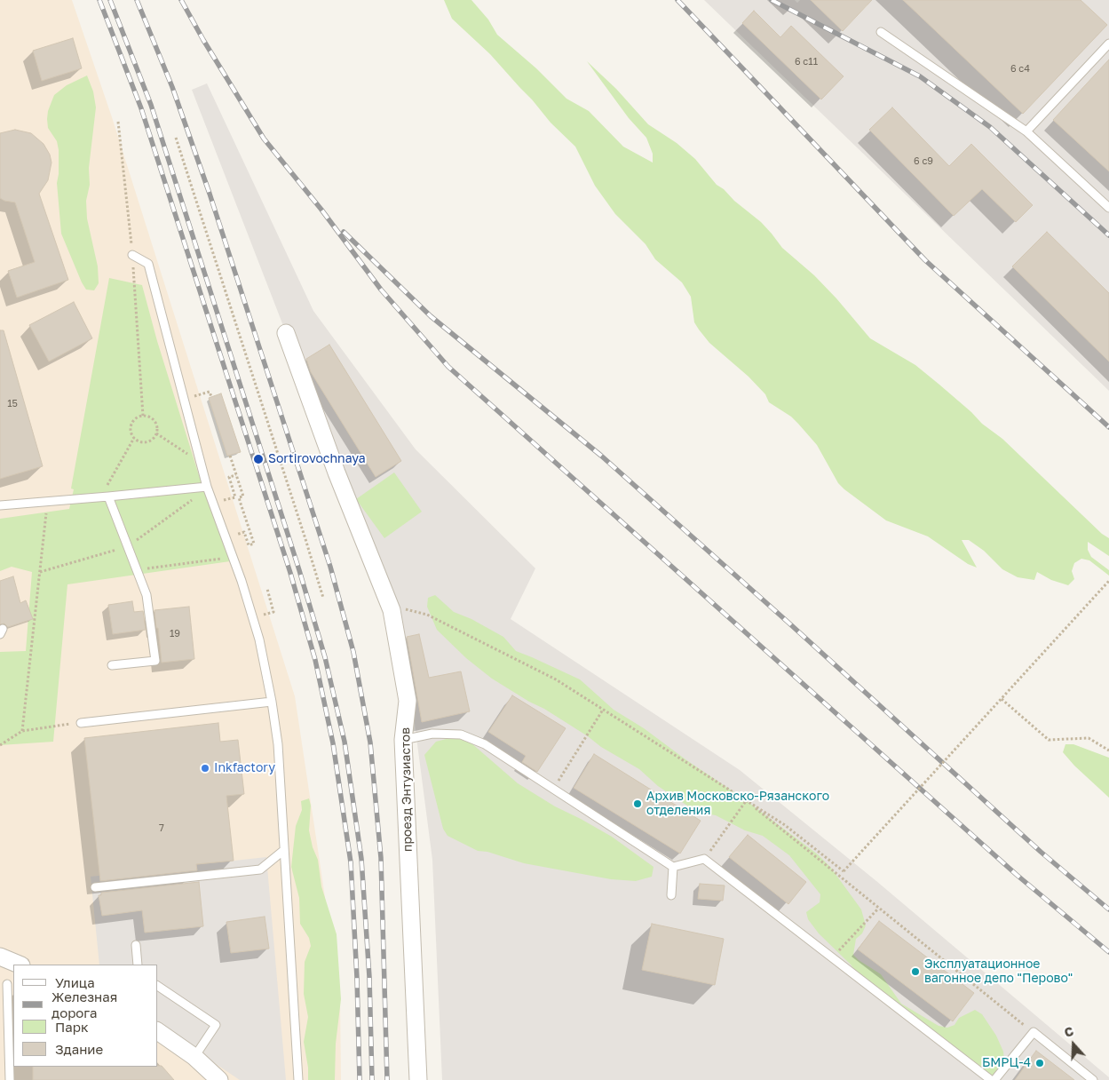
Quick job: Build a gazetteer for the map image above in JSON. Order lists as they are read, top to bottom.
{
  "streets": {
    "street": ["проезд Энтузиастов"]
  },
  "places": [
    "Sortirovochnaya",
    "Inkfactory",
    "Архив Московско-Рязанского отделения",
    "Эксплуатационное вагонное депо \"Перово\"",
    "БМРЦ-4"
  ],
  "house_numbers": [
    "6 с11",
    "6 с4",
    "6 с9",
    "15",
    "19",
    "7"
  ],
  "legend": [
    "Улица",
    "Железная дорога",
    "Парк",
    "Здание"
  ],
  "north": "top"
}
